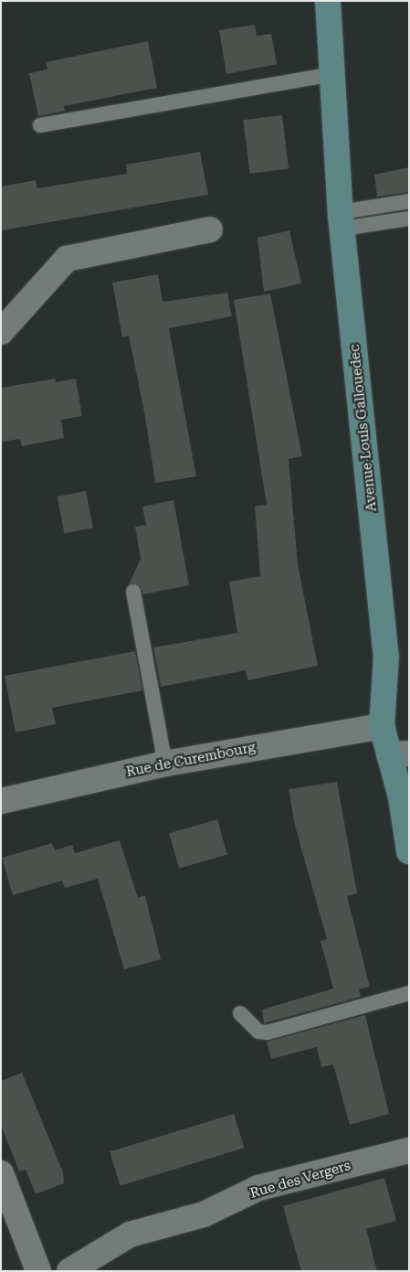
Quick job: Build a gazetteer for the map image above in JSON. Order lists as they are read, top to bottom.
{
  "streets": {
    "main road": ["Avenue Louis Gallouedec"],
    "street": ["Rue de Curembourg", "Rue des Vergers"]
  },
  "crossings": [
    ["Avenue Louis Gallouedec", "Rue de Curembourg"]
  ]
}
